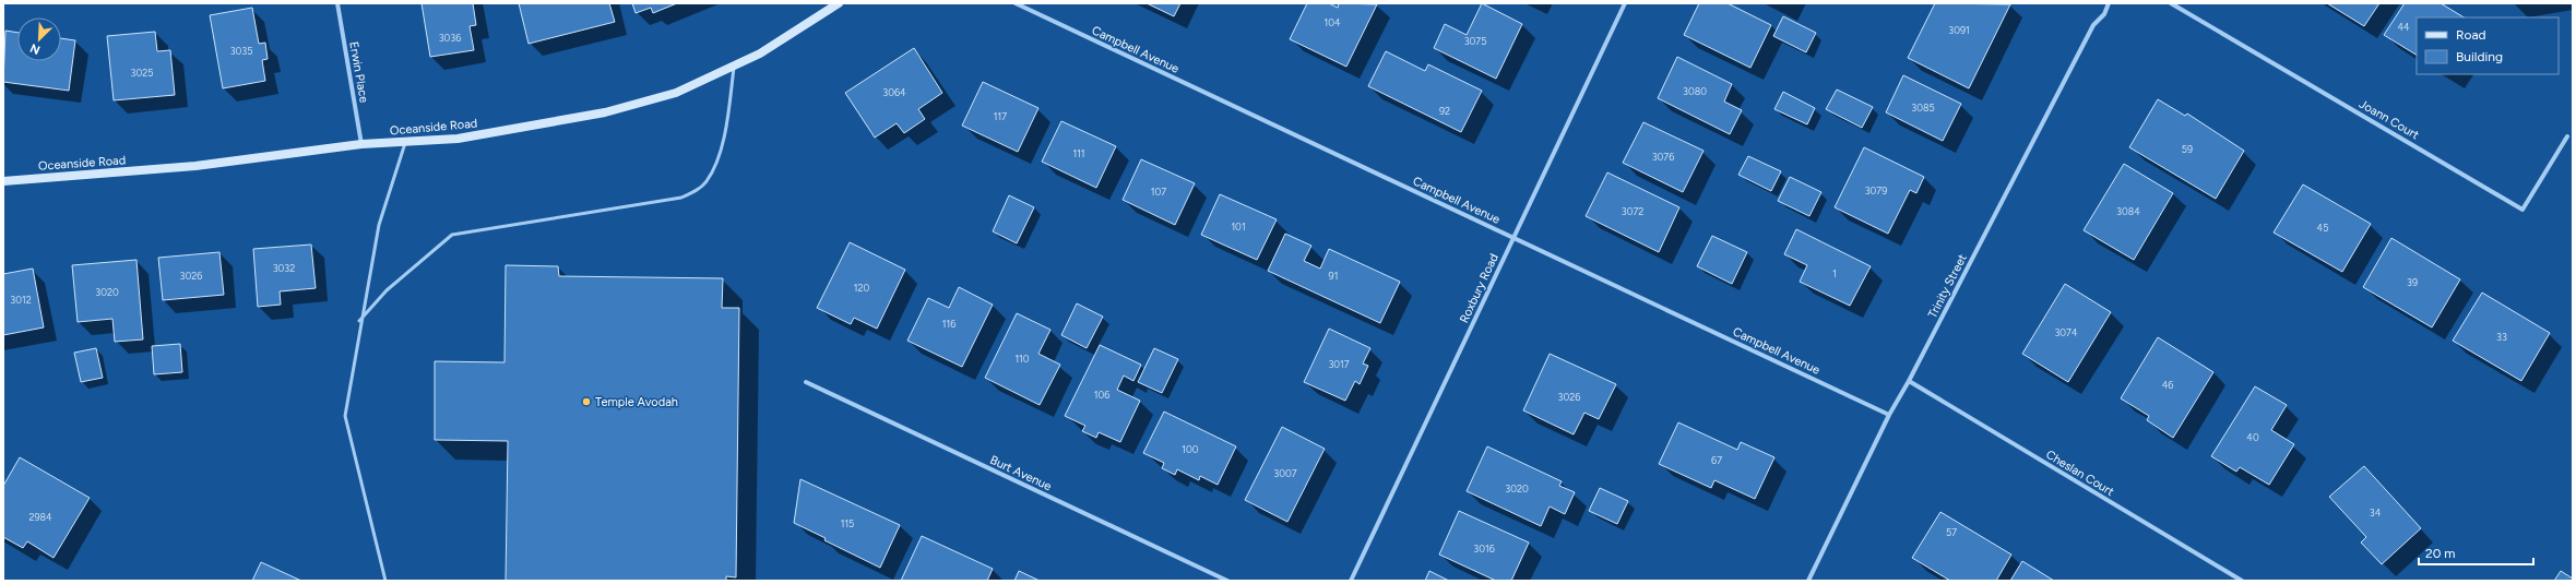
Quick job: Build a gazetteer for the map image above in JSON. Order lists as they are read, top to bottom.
{
  "streets": {
    "main road": ["Oceanside Road"],
    "street": [
      "Campbell Avenue",
      "Erwin Place",
      "Joann Court",
      "Trinity Street",
      "Roxbury Road",
      "Burt Avenue",
      "Cheslan Court"
    ]
  },
  "crossings": [
    ["Campbell Avenue", "Trinity Street"],
    ["Campbell Avenue", "Roxbury Road"],
    ["Erwin Place", "Oceanside Road"],
    ["Trinity Street", "Cheslan Court"]
  ],
  "places": ["Temple Avodah"],
  "house_numbers": [
    "104",
    "44",
    "3091",
    "3036",
    "3075",
    "3035",
    "3025",
    "3080",
    "3064",
    "3085",
    "92",
    "117",
    "59",
    "111",
    "3076",
    "3079",
    "107",
    "3072",
    "3084",
    "101",
    "45",
    "3032",
    "1",
    "3026",
    "91",
    "39",
    "120",
    "3020",
    "3012",
    "116",
    "3074",
    "33",
    "110",
    "3017",
    "46",
    "106",
    "3026",
    "40",
    "100",
    "67",
    "3007",
    "3020",
    "34",
    "2984",
    "115",
    "57",
    "3016"
  ],
  "legend": ["Road", "Building"],
  "scale_bar": "20 m",
  "north": "bottom left"
}
